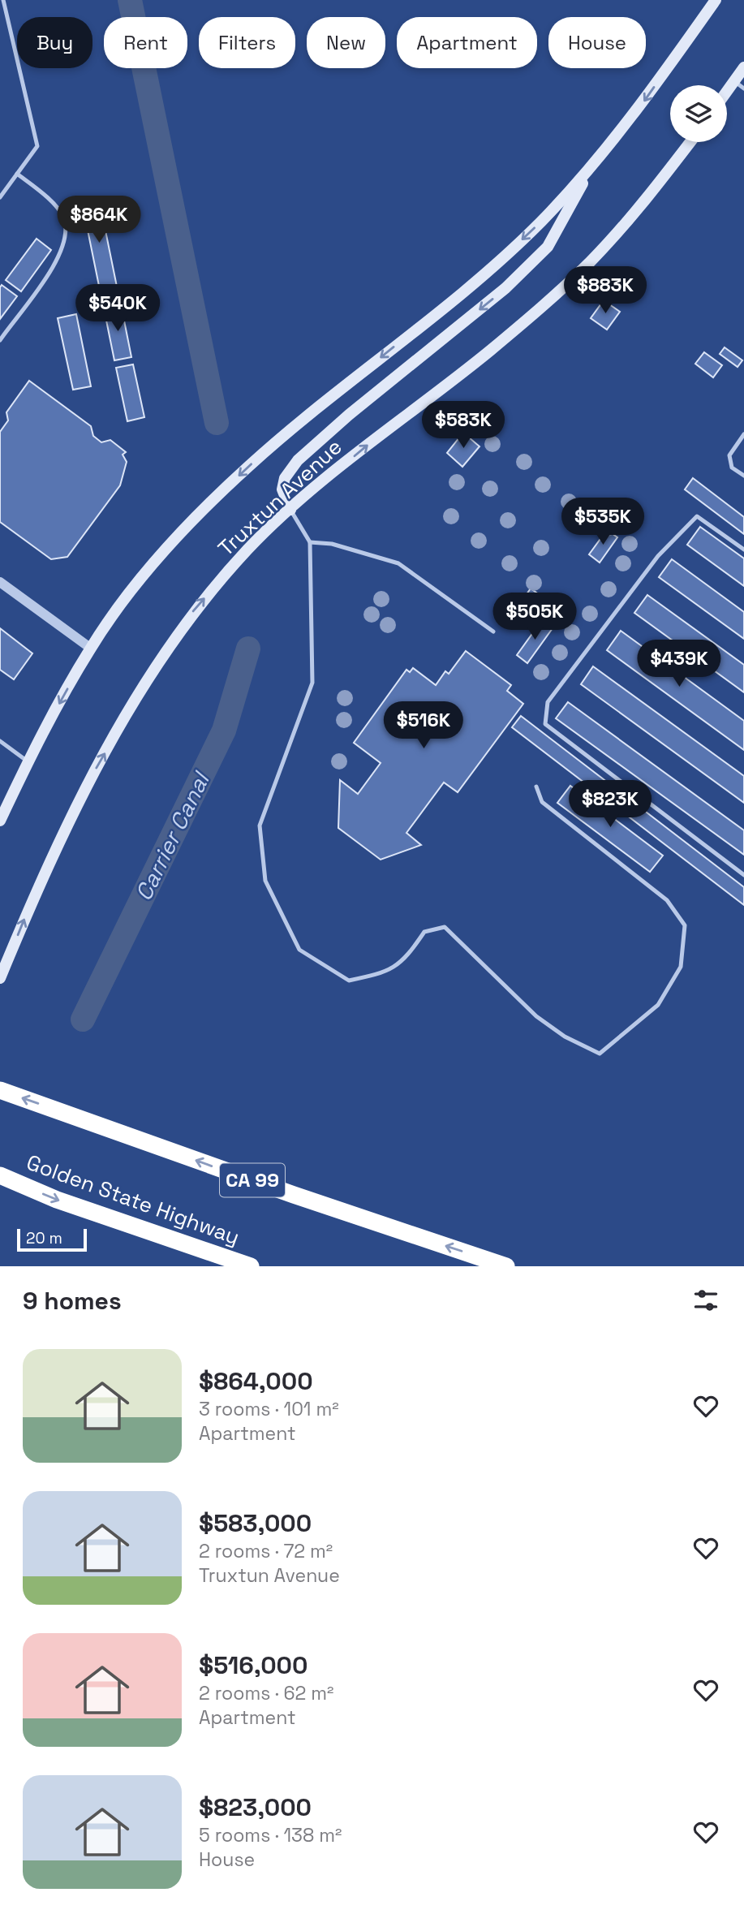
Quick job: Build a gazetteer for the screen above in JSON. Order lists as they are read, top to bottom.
{
  "streets": {
    "highway": ["CA 99", "Golden State Highway"],
    "main road": ["Truxtun Avenue"]
  },
  "water": ["Carrier Canal"],
  "scale_bar": "20 m",
  "page": {
    "chip": [
      "Buy",
      "Rent",
      "Filters",
      "New",
      "Apartment",
      "House"
    ],
    "price": [
      "$864K",
      "$883K",
      "$540K",
      "$583K",
      "$535K",
      "$505K",
      "$439K",
      "$516K",
      "$823K"
    ],
    "scale": "20 m",
    "heading": "9 homes",
    "list": [
      {
        "name": "$864,000",
        "note": "3 rooms · 101 m² · Apartment"
      },
      {
        "name": "$583,000",
        "note": "2 rooms · 72 m² · Truxtun Avenue"
      },
      {
        "name": "$516,000",
        "note": "2 rooms · 62 m² · Apartment"
      },
      {
        "name": "$823,000",
        "note": "5 rooms · 138 m² · House"
      }
    ]
  }
}
